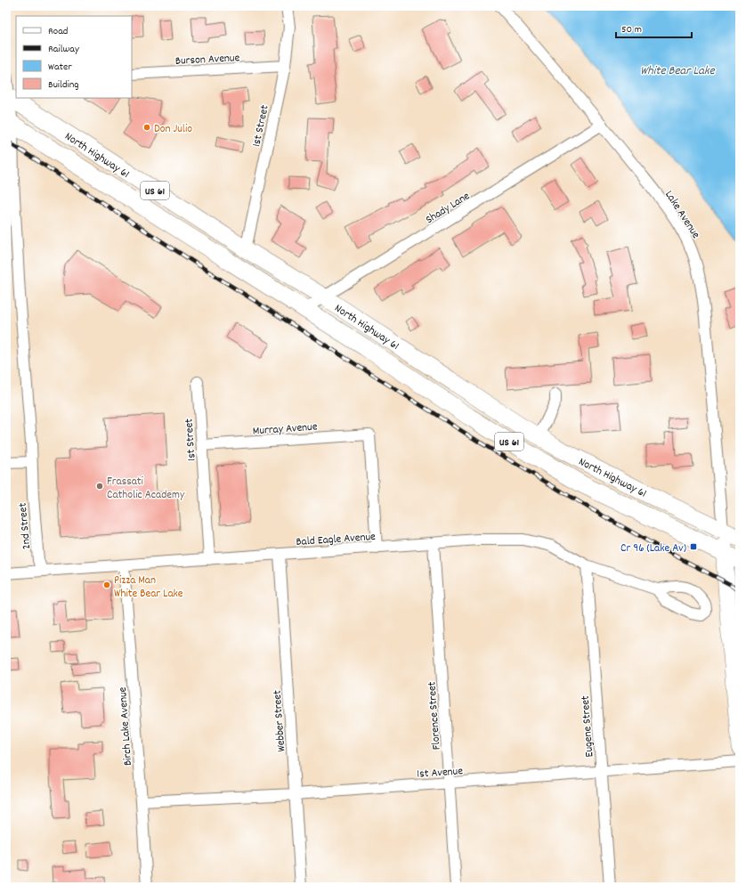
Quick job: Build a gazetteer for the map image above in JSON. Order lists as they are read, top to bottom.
{
  "streets": {
    "main road": ["North Highway 61", "US 61"],
    "street": [
      "Burson Avenue",
      "1st Street",
      "Shady Lane",
      "Lake Avenue",
      "Murray Avenue",
      "2nd Street",
      "Bald Eagle Avenue",
      "Florence Street",
      "Webber Street",
      "Birch Lake Avenue",
      "Eugene Street",
      "1st Avenue"
    ]
  },
  "crossings": [
    ["Burson Avenue", "1st Street"],
    ["1st Street", "North Highway 61"],
    ["1st Street", "Murray Avenue"],
    ["1st Street", "Bald Eagle Avenue"],
    ["North Highway 61", "Shady Lane"],
    ["North Highway 61", "Lake Avenue"],
    ["North Highway 61", "2nd Street"],
    ["Shady Lane", "Lake Avenue"],
    ["Murray Avenue", "Bald Eagle Avenue"],
    ["2nd Street", "Bald Eagle Avenue"],
    ["Bald Eagle Avenue", "Florence Street"],
    ["Bald Eagle Avenue", "Webber Street"],
    ["Bald Eagle Avenue", "Birch Lake Avenue"],
    ["Bald Eagle Avenue", "Eugene Street"],
    ["Florence Street", "1st Avenue"],
    ["Webber Street", "1st Avenue"],
    ["Birch Lake Avenue", "1st Avenue"],
    ["Eugene Street", "1st Avenue"]
  ],
  "water": ["White Bear Lake"],
  "places": {
    "other": ["Don Julio", "Frassati Catholic Academy", "Pizza Man White Bear Lake"],
    "transit": ["Cr 96 (Lake Av)"]
  },
  "legend": [
    "Road",
    "Railway",
    "Water",
    "Building"
  ],
  "scale_bar": "50 m"
}
